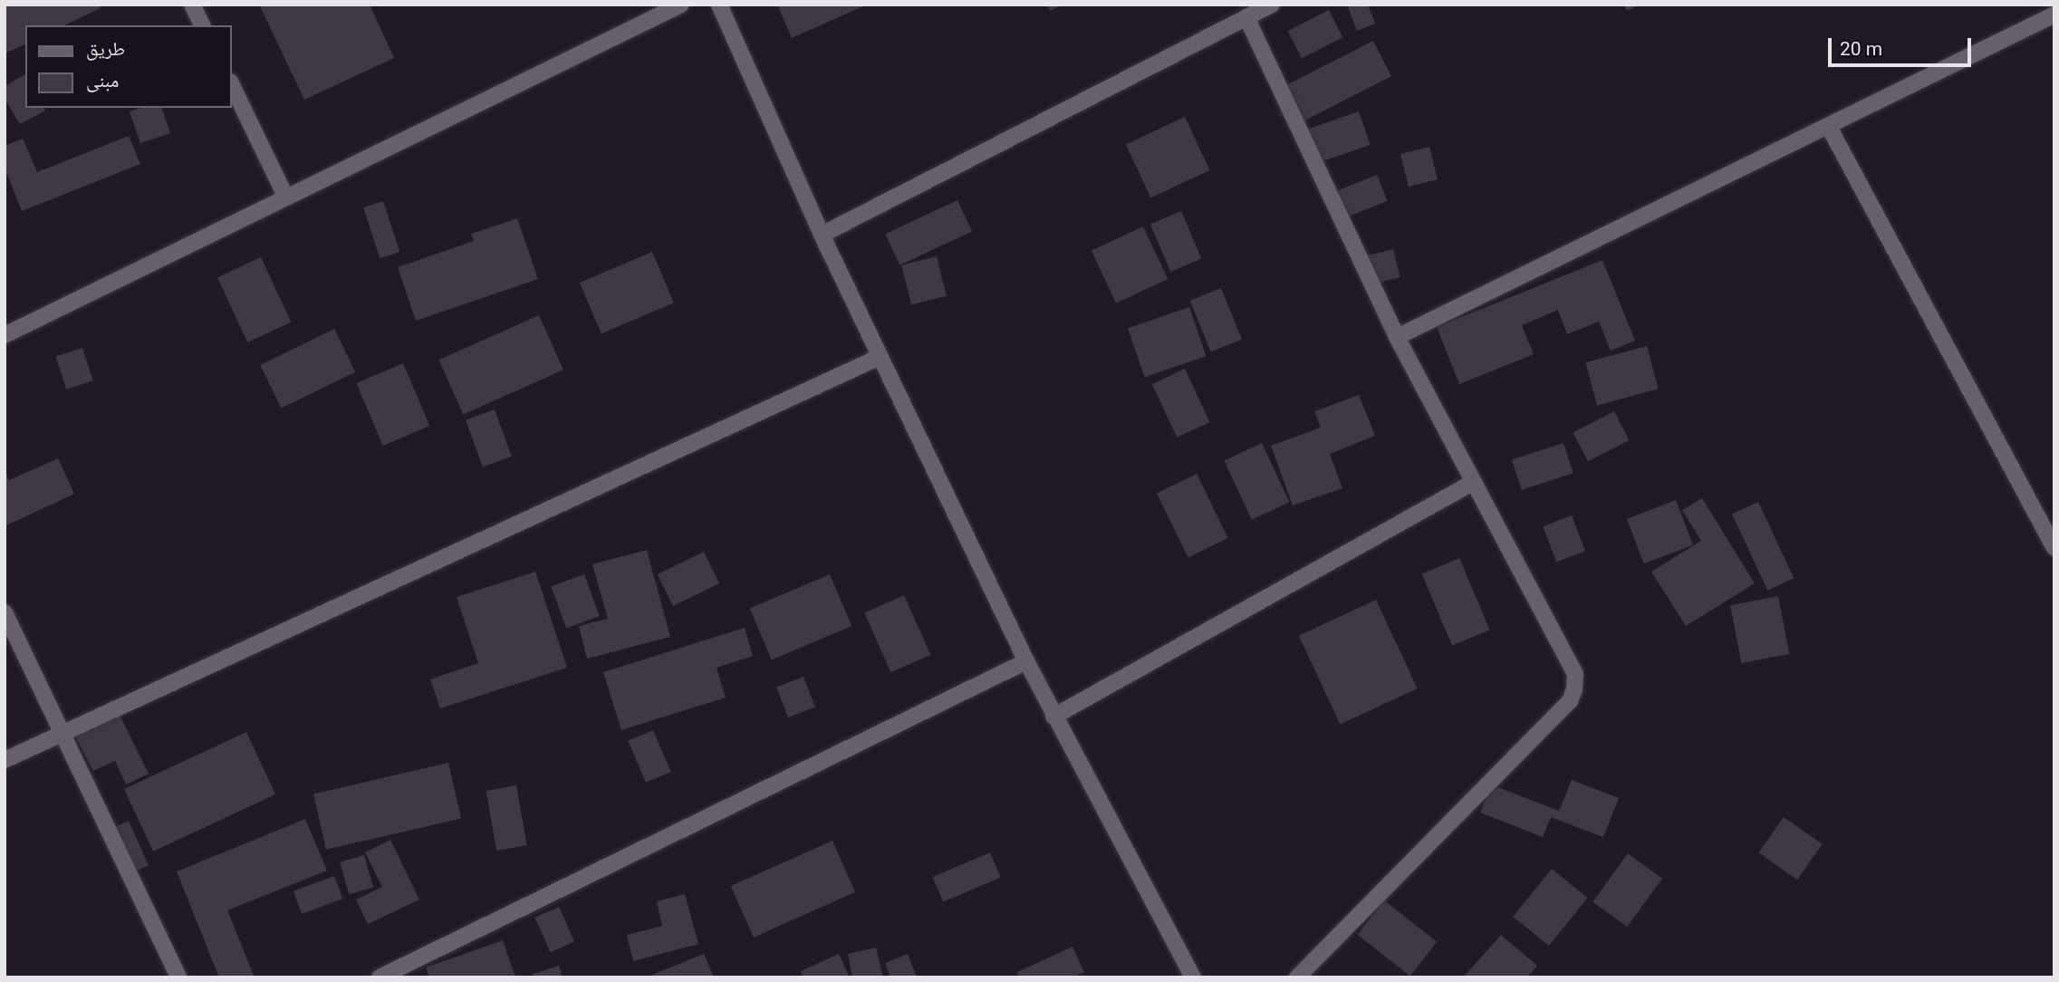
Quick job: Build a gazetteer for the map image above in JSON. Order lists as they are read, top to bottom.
{
  "legend": ["طريق", "مبنى"],
  "scale_bar": "20 m"
}
